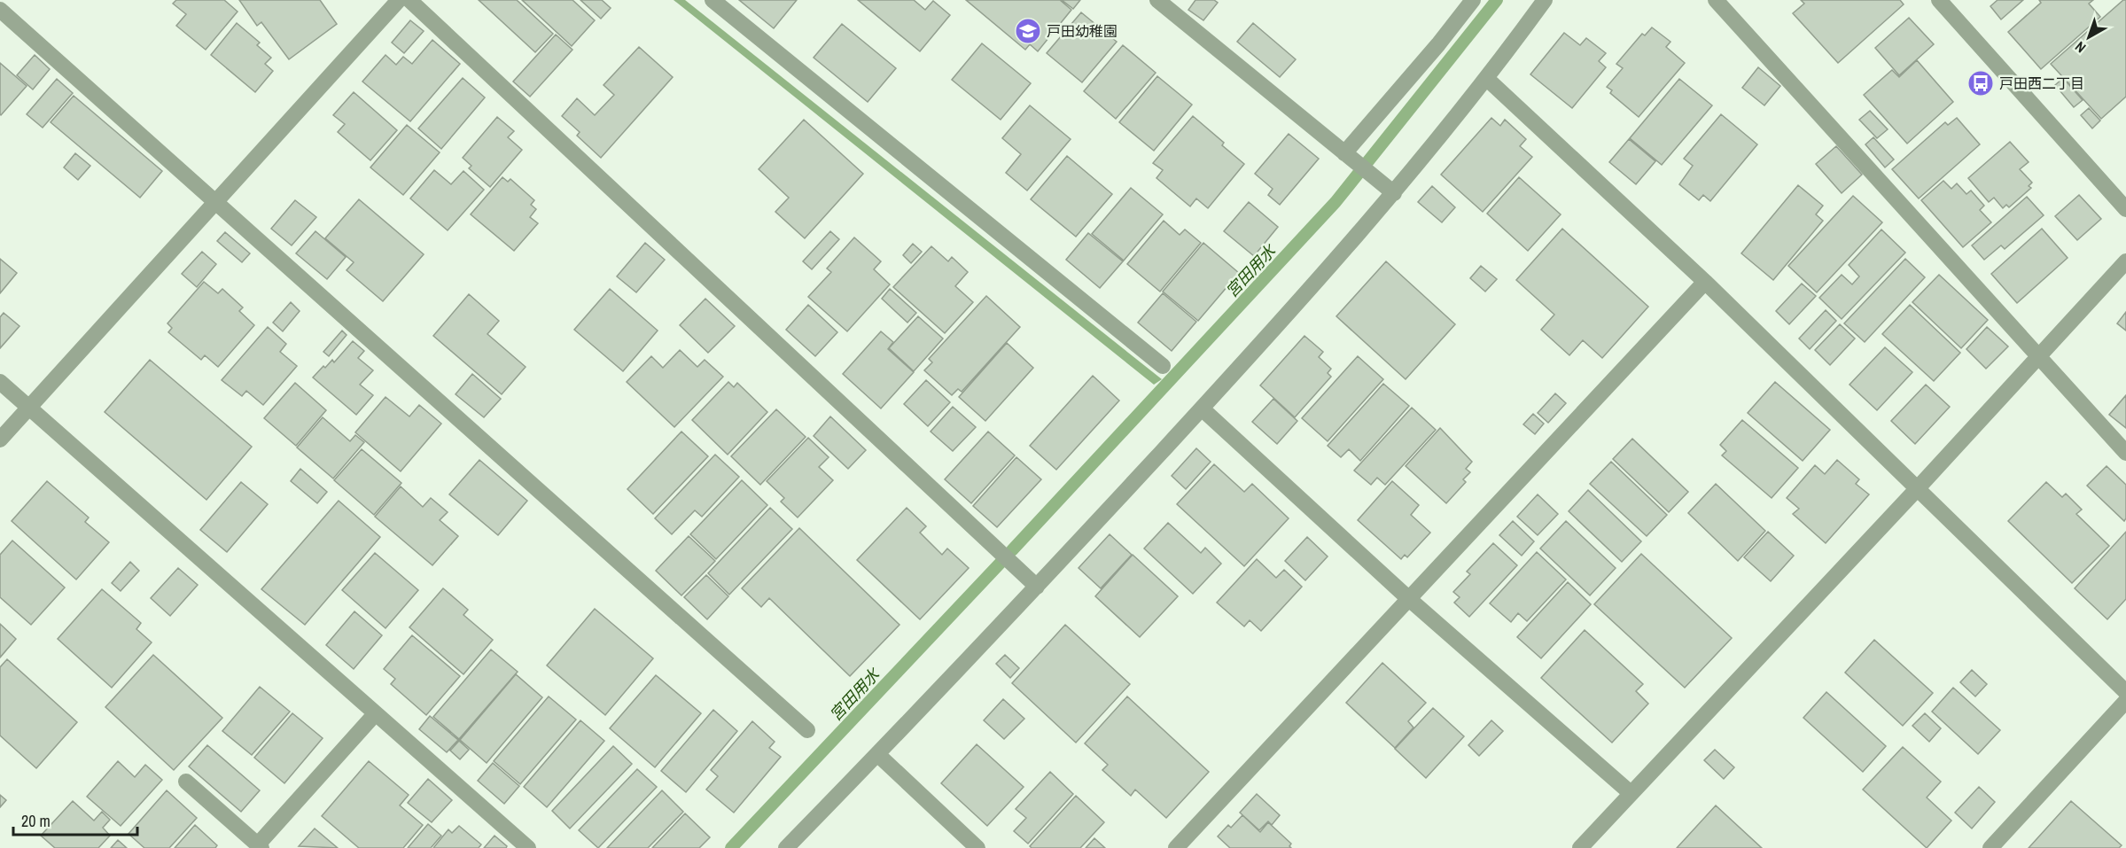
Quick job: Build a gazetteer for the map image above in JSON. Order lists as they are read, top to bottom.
{
  "water": ["宮田用水"],
  "places": {
    "school or university": ["戸田幼稚園"],
    "bus stop": ["戸田西二丁目"]
  },
  "scale_bar": "20 m",
  "north": "bottom left"
}
